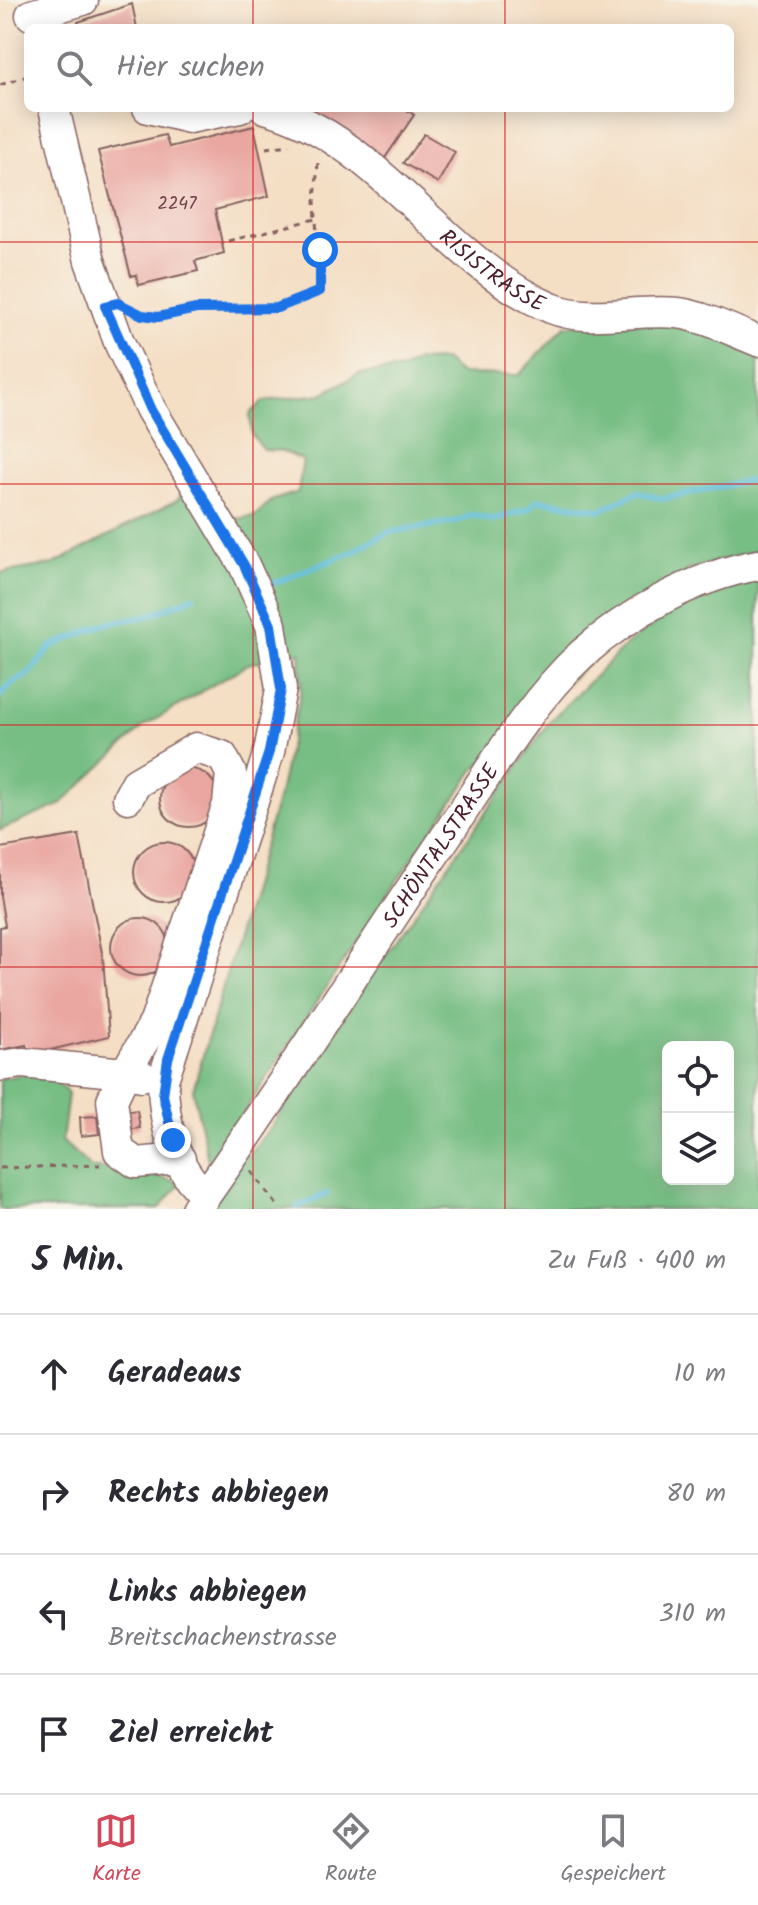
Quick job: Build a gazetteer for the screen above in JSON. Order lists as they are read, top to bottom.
{
  "streets": {
    "street": ["RISISTRASSE", "SCHÖNTALSTRASSE"]
  },
  "house_numbers": ["2247"],
  "page": {
    "search": "Hier suchen",
    "heading": ["5 Min.", "Zu Fuß · 400 m"],
    "list": [
      ["Geradeaus", "10 m"],
      ["Rechts abbiegen", "80 m"],
      ["Links abbiegen", "Breitschachenstrasse", "310 m"],
      "Ziel erreicht"
    ],
    "nav": ["Karte", "Route", "Gespeichert"]
  }
}
